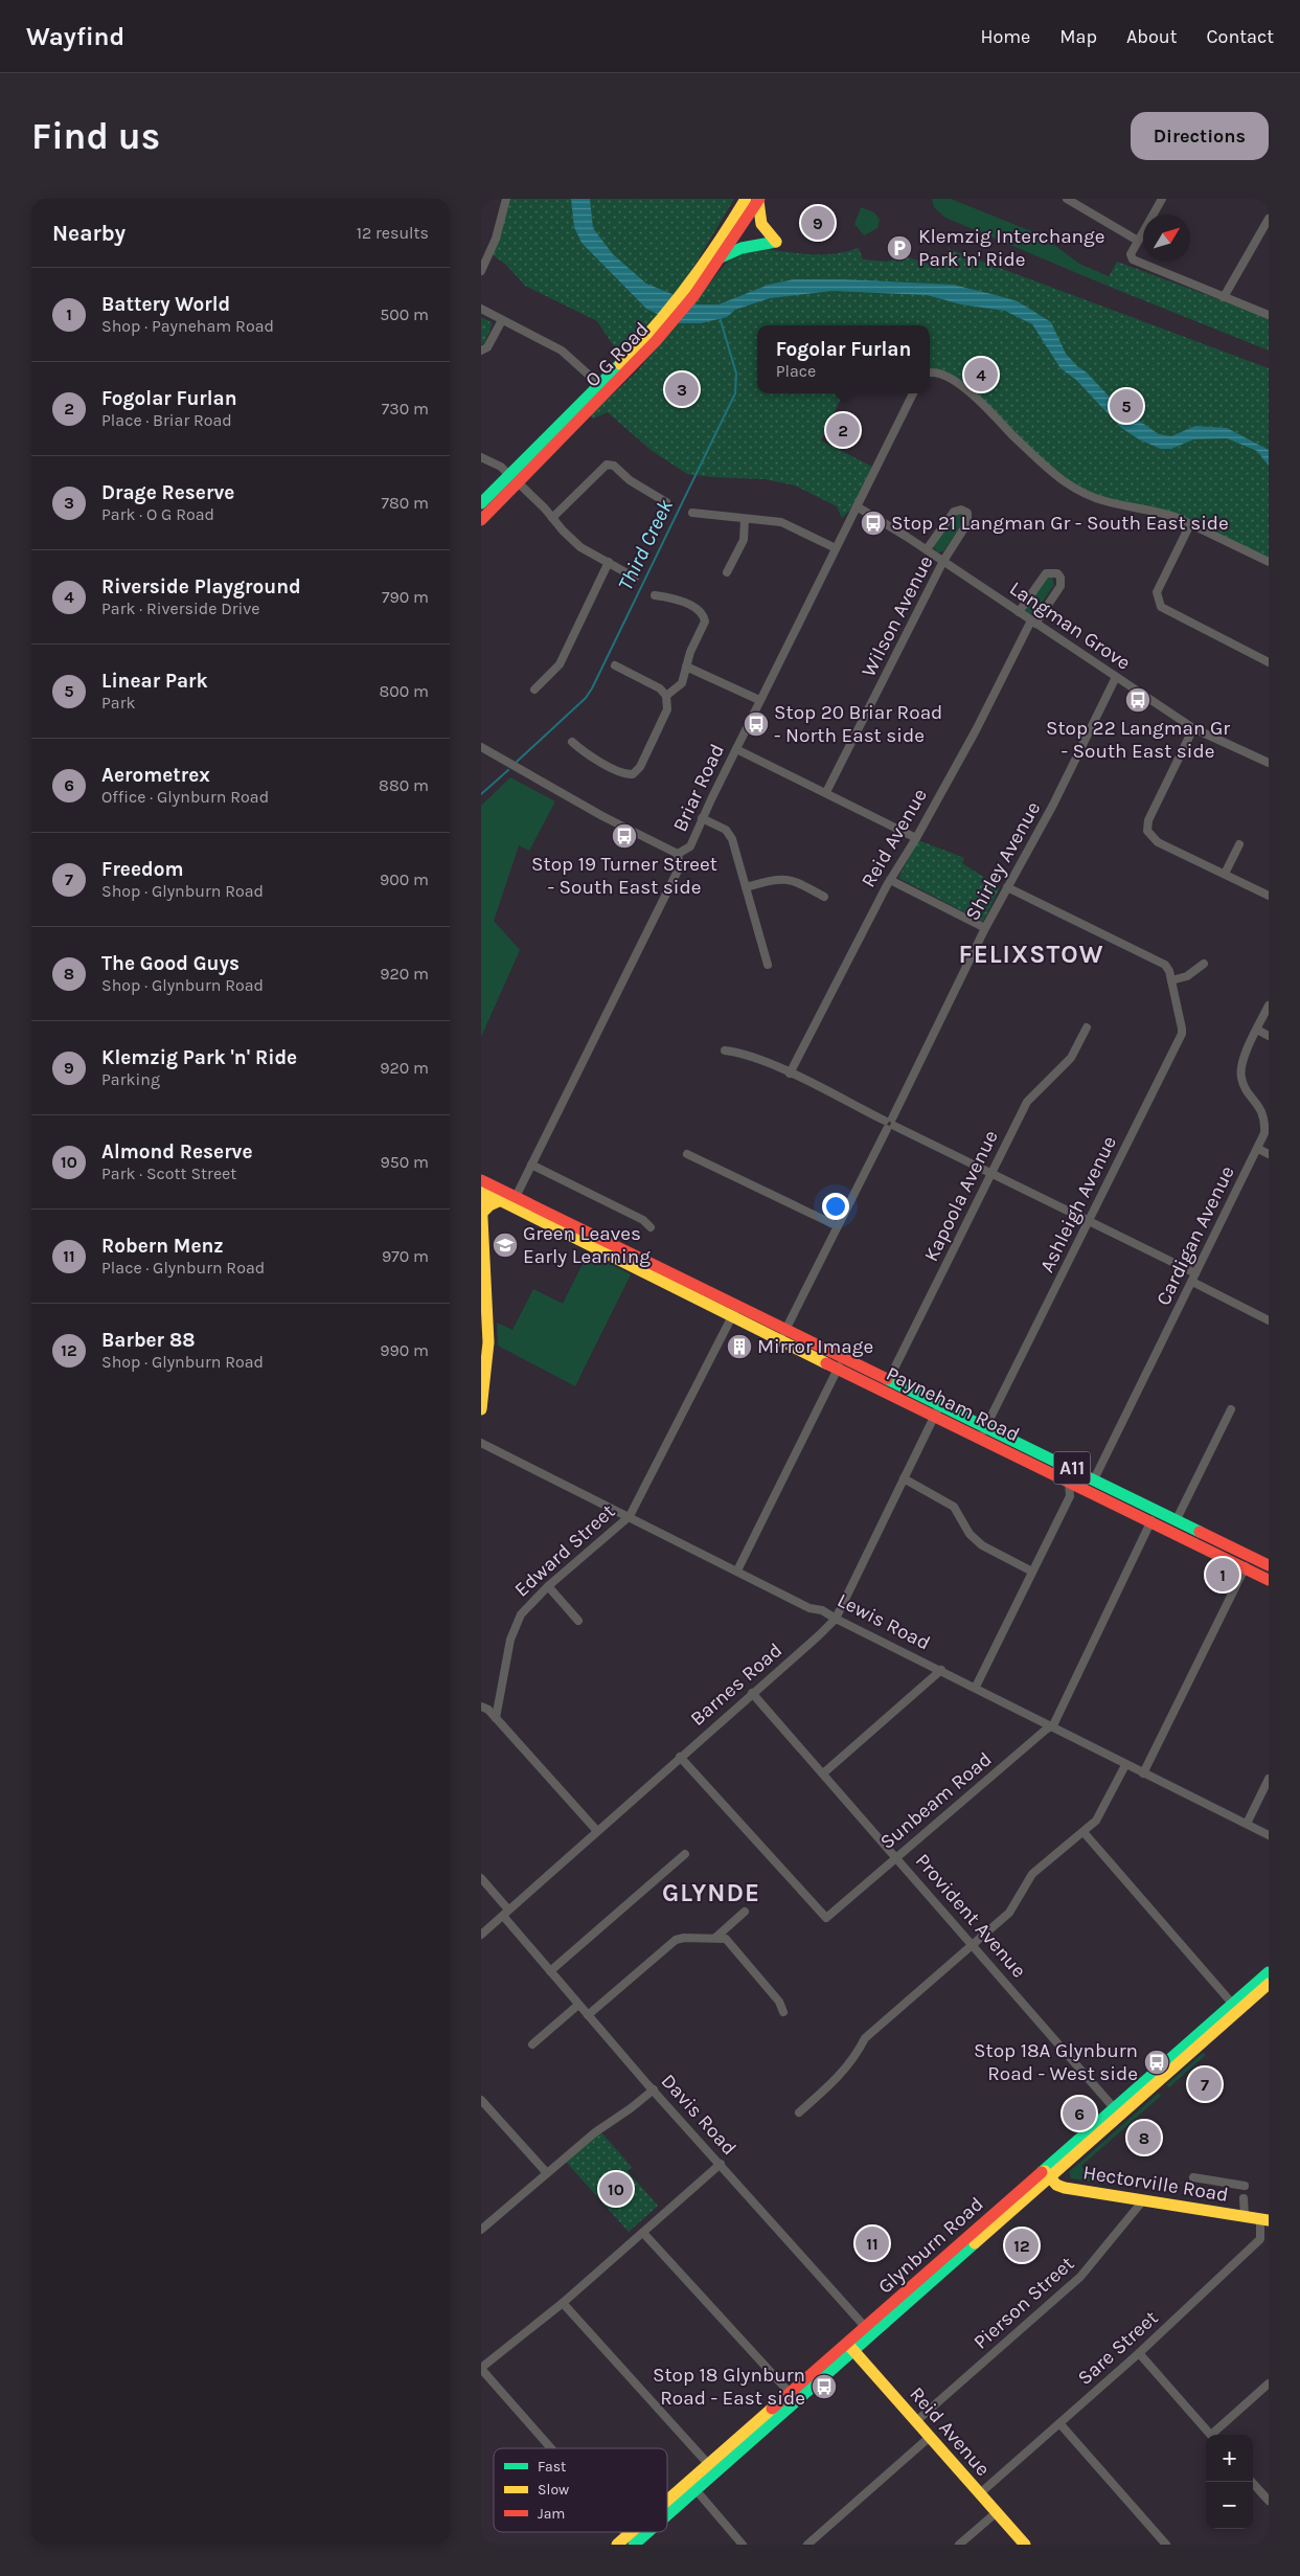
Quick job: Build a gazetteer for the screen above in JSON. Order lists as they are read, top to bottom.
{
  "streets": {
    "main road": [
      "O G Road",
      "Reid Avenue",
      "Payneham Road",
      "A11",
      "Hectorville Road",
      "Glynburn Road"
    ],
    "street": [
      "Wilson Avenue",
      "Langman Grove",
      "Briar Road",
      "Shirley Avenue",
      "Kapoola Avenue",
      "Ashleigh Avenue",
      "Cardigan Avenue",
      "Edward Street",
      "Lewis Road",
      "Barnes Road",
      "Sunbeam Road",
      "Provident Avenue",
      "Davis Road",
      "Pierson Street",
      "Sare Street"
    ]
  },
  "crossings": [
    ["Wilson Avenue", "Langman Grove"],
    ["Langman Grove", "Briar Road"],
    ["Langman Grove", "Reid Avenue"],
    ["Langman Grove", "Shirley Avenue"],
    ["Briar Road", "Payneham Road"],
    ["Reid Avenue", "Glynburn Road"],
    ["Reid Avenue", "Pierson Street"],
    ["Reid Avenue", "Sare Street"],
    ["Shirley Avenue", "Payneham Road"],
    ["Kapoola Avenue", "Payneham Road"],
    ["Ashleigh Avenue", "Payneham Road"],
    ["Cardigan Avenue", "Payneham Road"],
    ["Payneham Road", "Edward Street"],
    ["Payneham Road", "Barnes Road"],
    ["Payneham Road", "Sunbeam Road"],
    ["Edward Street", "Lewis Road"],
    ["Lewis Road", "Barnes Road"],
    ["Lewis Road", "Sunbeam Road"],
    ["Barnes Road", "Sunbeam Road"],
    ["Barnes Road", "Provident Avenue"],
    ["Barnes Road", "Davis Road"],
    ["Sunbeam Road", "Provident Avenue"],
    ["Provident Avenue", "Glynburn Road"],
    ["Davis Road", "Glynburn Road"],
    ["Hectorville Road", "Glynburn Road"],
    ["Hectorville Road", "Pierson Street"],
    ["Hectorville Road", "Sare Street"]
  ],
  "districts": ["FELIXSTOW", "GLYNDE"],
  "water": ["Third Creek"],
  "places": {
    "parking": ["Klemzig Interchange Park 'n' Ride"],
    "bus stop": [
      "Stop 21 Langman Gr - South East side",
      "Stop 22 Langman Gr - South East side",
      "Stop 20 Briar Road - North East side",
      "Stop 19 Turner Street - South East side",
      "Stop 18A Glynburn Road - West side",
      "Stop 18 Glynburn Road - East side"
    ],
    "school or university": ["Green Leaves Early Learning"],
    "building": ["Mirror Image"]
  },
  "legend": ["Fast", "Slow", "Jam"],
  "north": "top right",
  "page": {
    "header": "Wayfind",
    "nav": [
      "Home",
      "Map",
      "About",
      "Contact"
    ],
    "buttons": "Directions",
    "title": "Find us",
    "heading": ["Nearby", "12 results"],
    "pins": [
      "9",
      "4",
      "3",
      "5",
      "2",
      "1",
      "7",
      "6",
      "8",
      "10",
      "11",
      "12"
    ],
    "list": [
      {
        "mark": "1",
        "name": "Battery World",
        "note": "Shop · Payneham Road",
        "value": "500 m"
      },
      {
        "mark": "2",
        "name": "Fogolar Furlan",
        "note": "Place · Briar Road",
        "value": "730 m"
      },
      {
        "mark": "3",
        "name": "Drage Reserve",
        "note": "Park · O G Road",
        "value": "780 m"
      },
      {
        "mark": "4",
        "name": "Riverside Playground",
        "note": "Park · Riverside Drive",
        "value": "790 m"
      },
      {
        "mark": "5",
        "name": "Linear Park",
        "note": "Park",
        "value": "800 m"
      },
      {
        "mark": "6",
        "name": "Aerometrex",
        "note": "Office · Glynburn Road",
        "value": "880 m"
      },
      {
        "mark": "7",
        "name": "Freedom",
        "note": "Shop · Glynburn Road",
        "value": "900 m"
      },
      {
        "mark": "8",
        "name": "The Good Guys",
        "note": "Shop · Glynburn Road",
        "value": "920 m"
      },
      {
        "mark": "9",
        "name": "Klemzig Park 'n' Ride",
        "note": "Parking",
        "value": "920 m"
      },
      {
        "mark": "10",
        "name": "Almond Reserve",
        "note": "Park · Scott Street",
        "value": "950 m"
      },
      {
        "mark": "11",
        "name": "Robern Menz",
        "note": "Place · Glynburn Road",
        "value": "970 m"
      },
      {
        "mark": "12",
        "name": "Barber 88",
        "note": "Shop · Glynburn Road",
        "value": "990 m"
      }
    ],
    "popup": ["Fogolar Furlan", "Place"],
    "map_buttons": ["+", "−"]
  }
}
